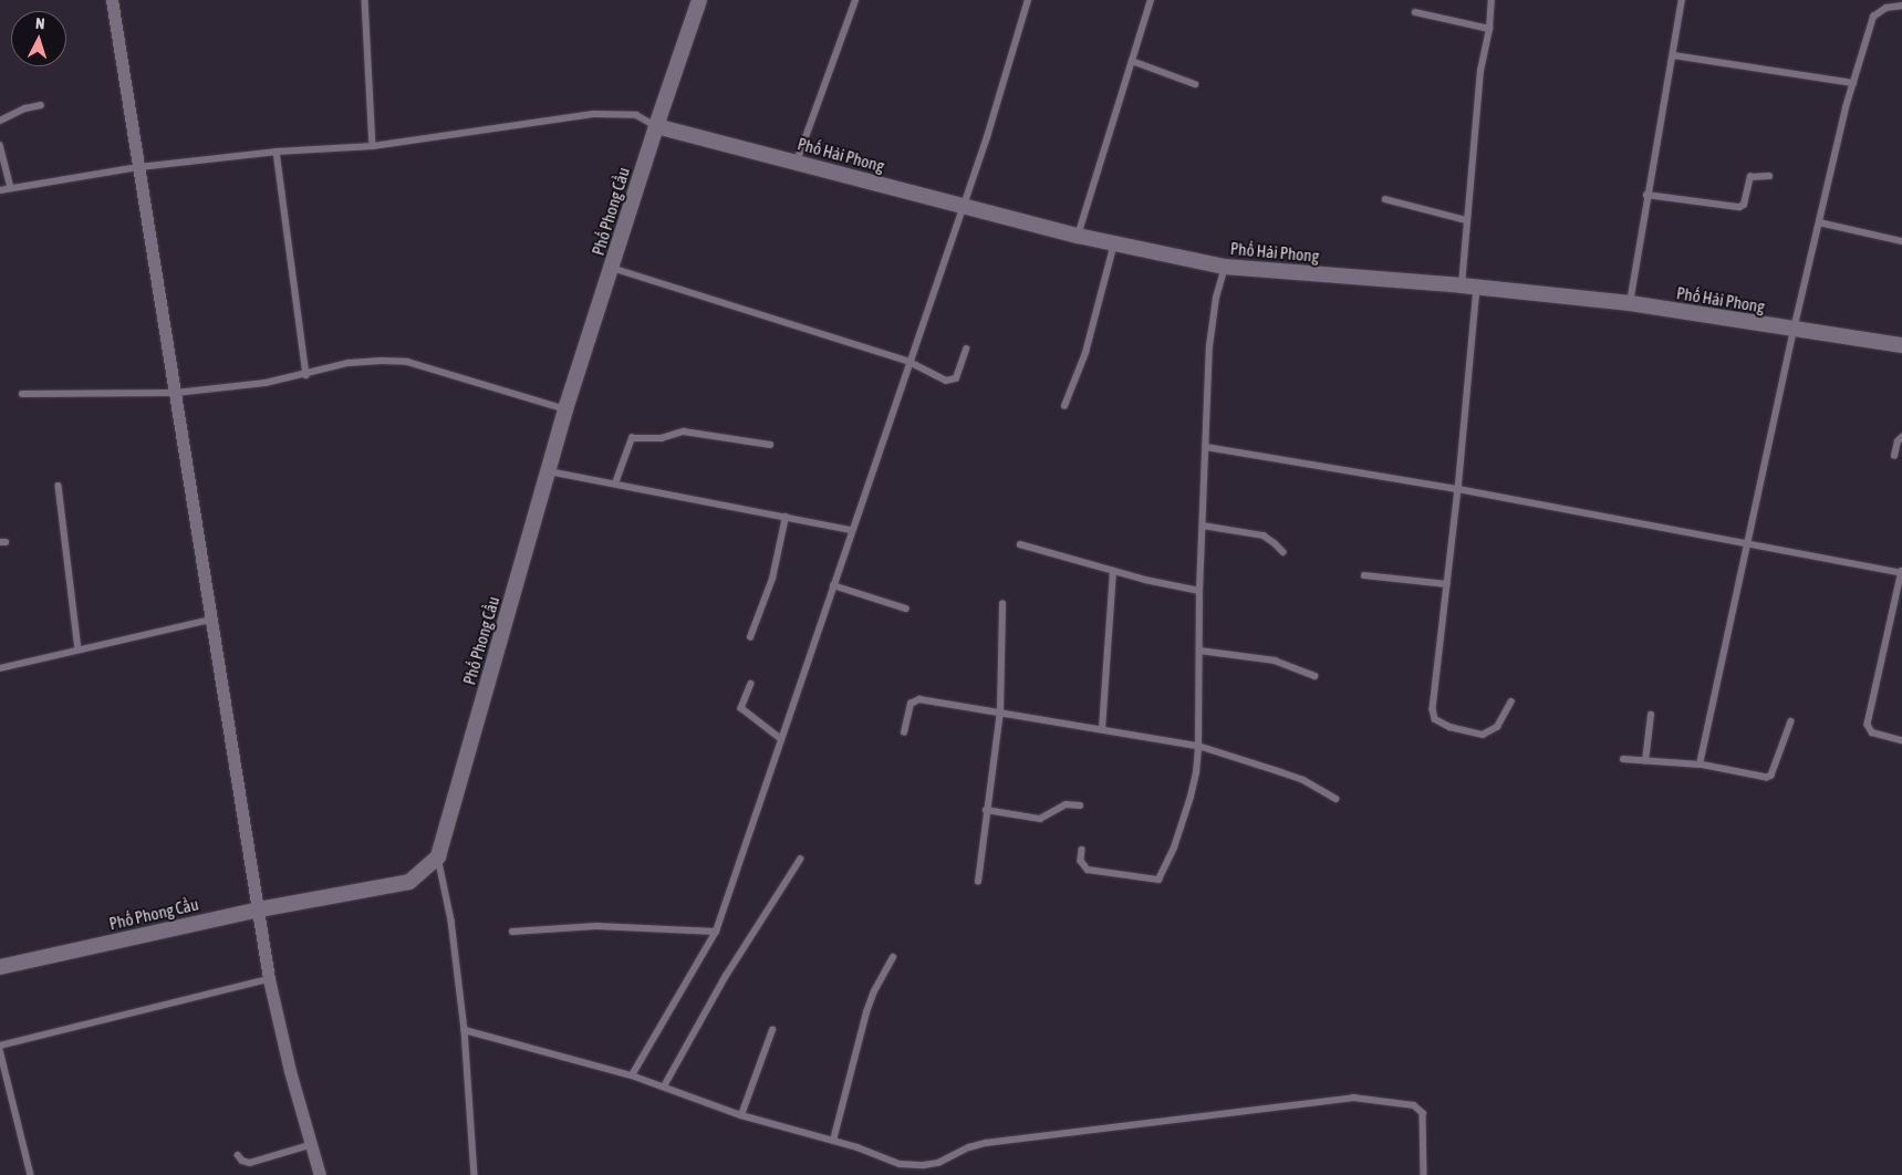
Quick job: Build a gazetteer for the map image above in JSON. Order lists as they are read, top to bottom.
{
  "streets": {
    "street": ["Phố Hải Phong", "Phố Phong Cầu"]
  },
  "crossings": [
    ["Phố Hải Phong", "Phố Phong Cầu"]
  ],
  "north": "top"
}
